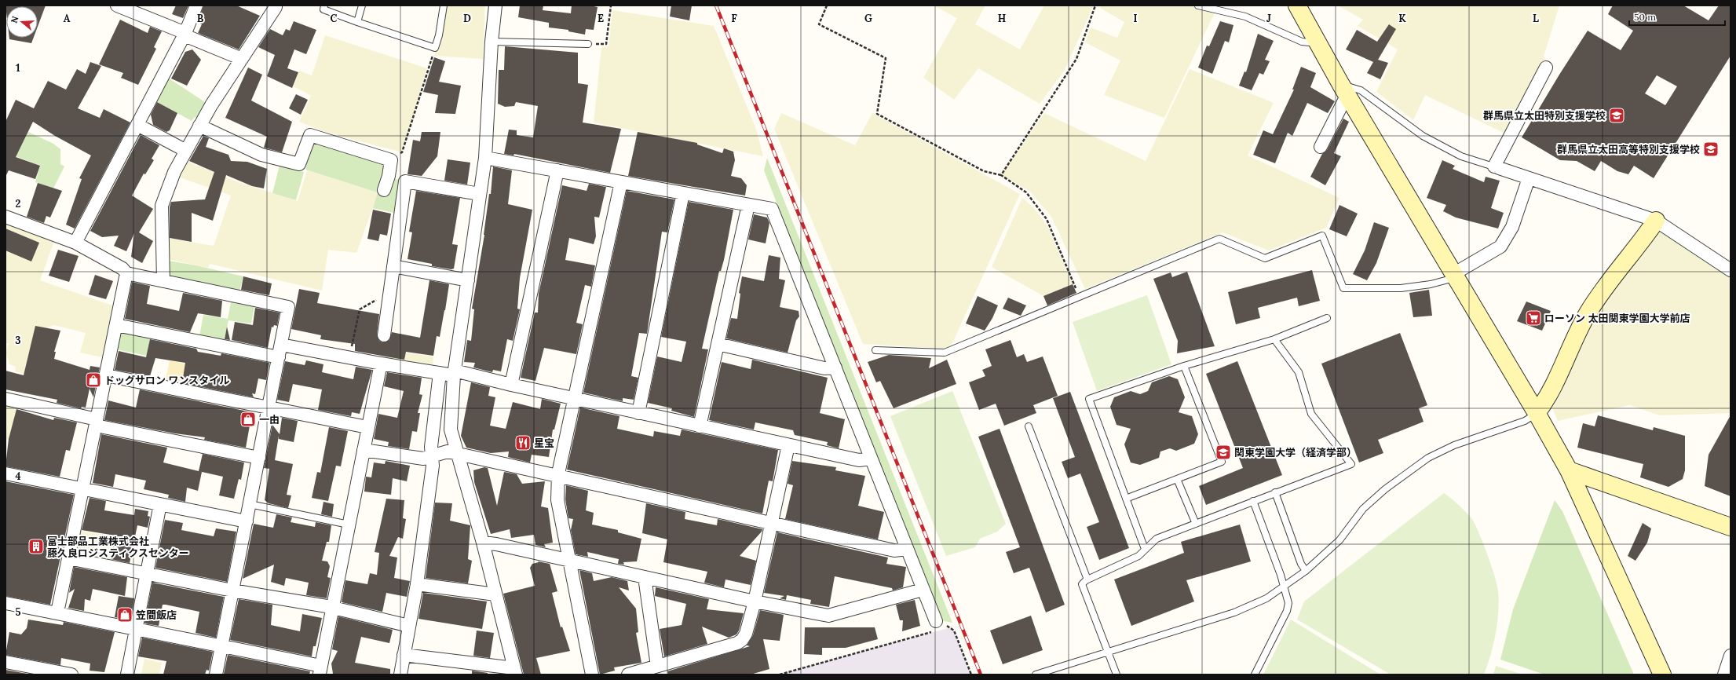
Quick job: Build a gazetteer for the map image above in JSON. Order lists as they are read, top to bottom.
{
  "places": {
    "school or university": ["群馬県立太田特別支援学校", "群馬県立太田高等特別支援学校", "関東学園大学（経済学部）"],
    "supermarket": ["ローソン 太田関東学園大学前店"],
    "shop": ["ドッグサロン ワンスタイル", "一由", "笠間飯店"],
    "restaurant": ["星宝"],
    "building": ["富士部品工業株式会社 藤久良ロジスティクスセンター"]
  },
  "scale_bar": "50 m",
  "north": "left",
  "grid": {
    "columns": [
      "A",
      "B",
      "C",
      "D",
      "E",
      "F",
      "G",
      "H",
      "I",
      "J",
      "K",
      "L"
    ],
    "rows": [
      "1",
      "2",
      "3",
      "4",
      "5"
    ]
  }
}
